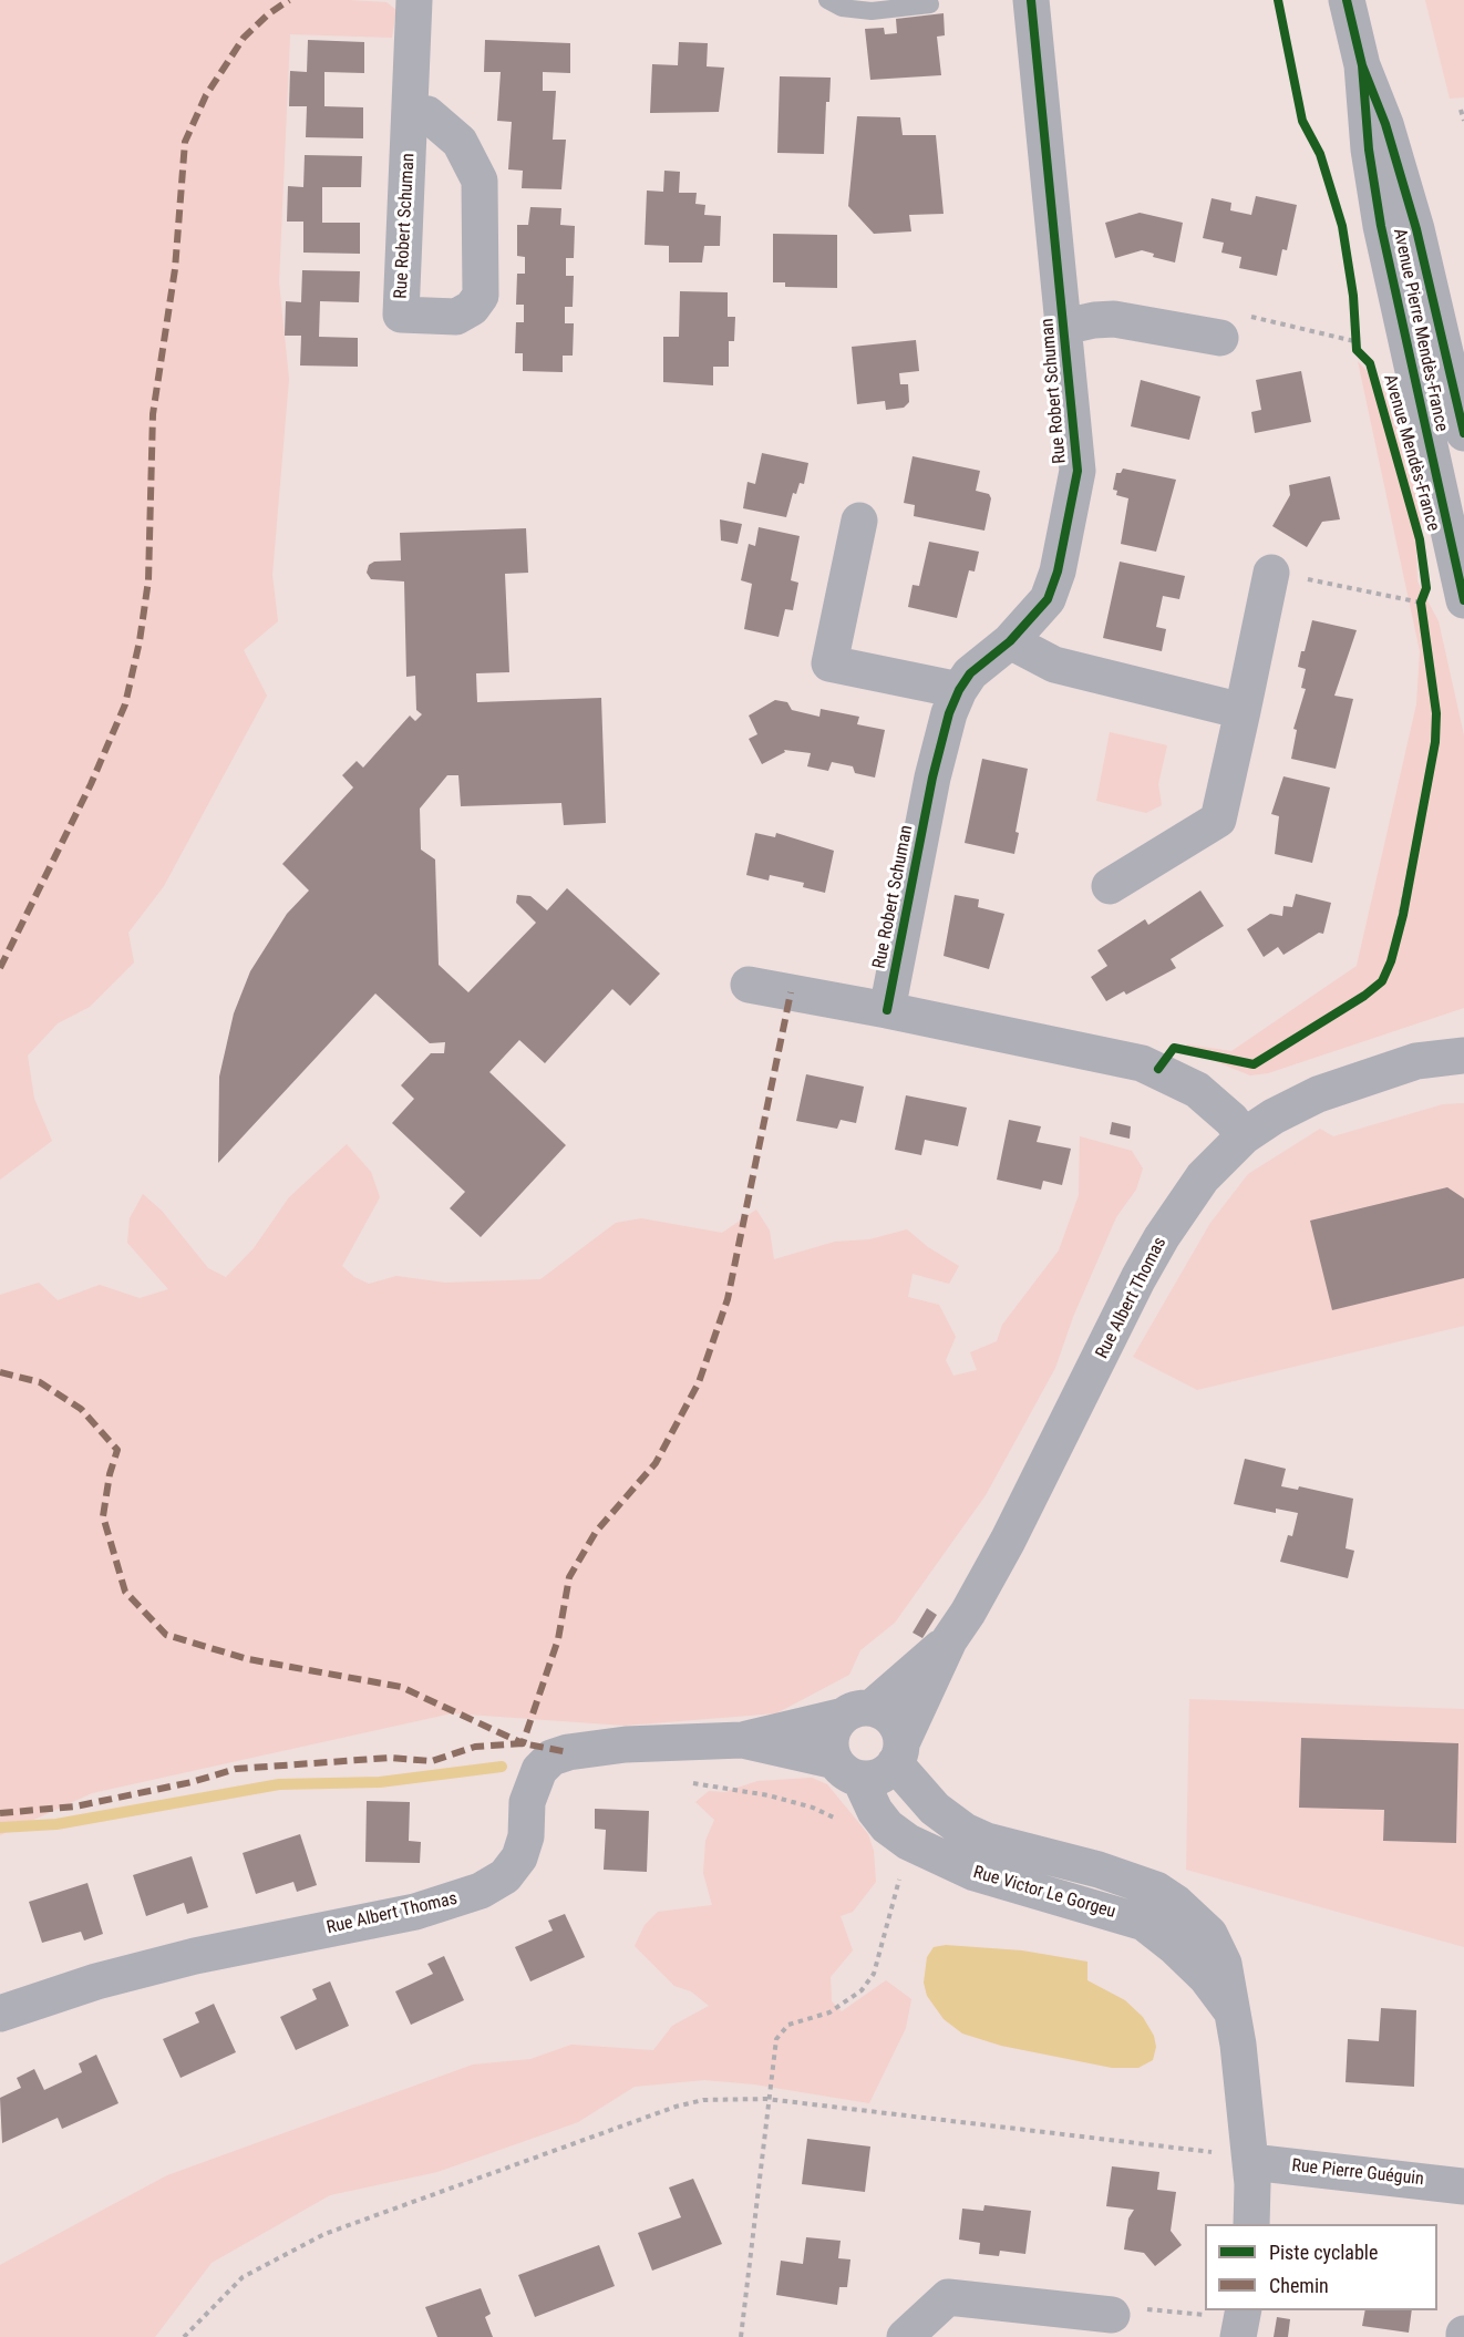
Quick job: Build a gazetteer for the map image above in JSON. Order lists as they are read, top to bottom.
{
  "streets": {
    "street": [
      "Rue Robert Schuman",
      "Avenue Pierre Mendès-France",
      "Rue Albert Thomas",
      "Rue Victor Le Gorgeu",
      "Rue Pierre Guéguin"
    ],
    "cycle path": ["Avenue Mendès-France"]
  },
  "crossings": [
    ["Rue Albert Thomas", "Rue Victor Le Gorgeu"],
    ["Rue Victor Le Gorgeu", "Rue Pierre Guéguin"]
  ],
  "legend": ["Piste cyclable", "Chemin"]
}
